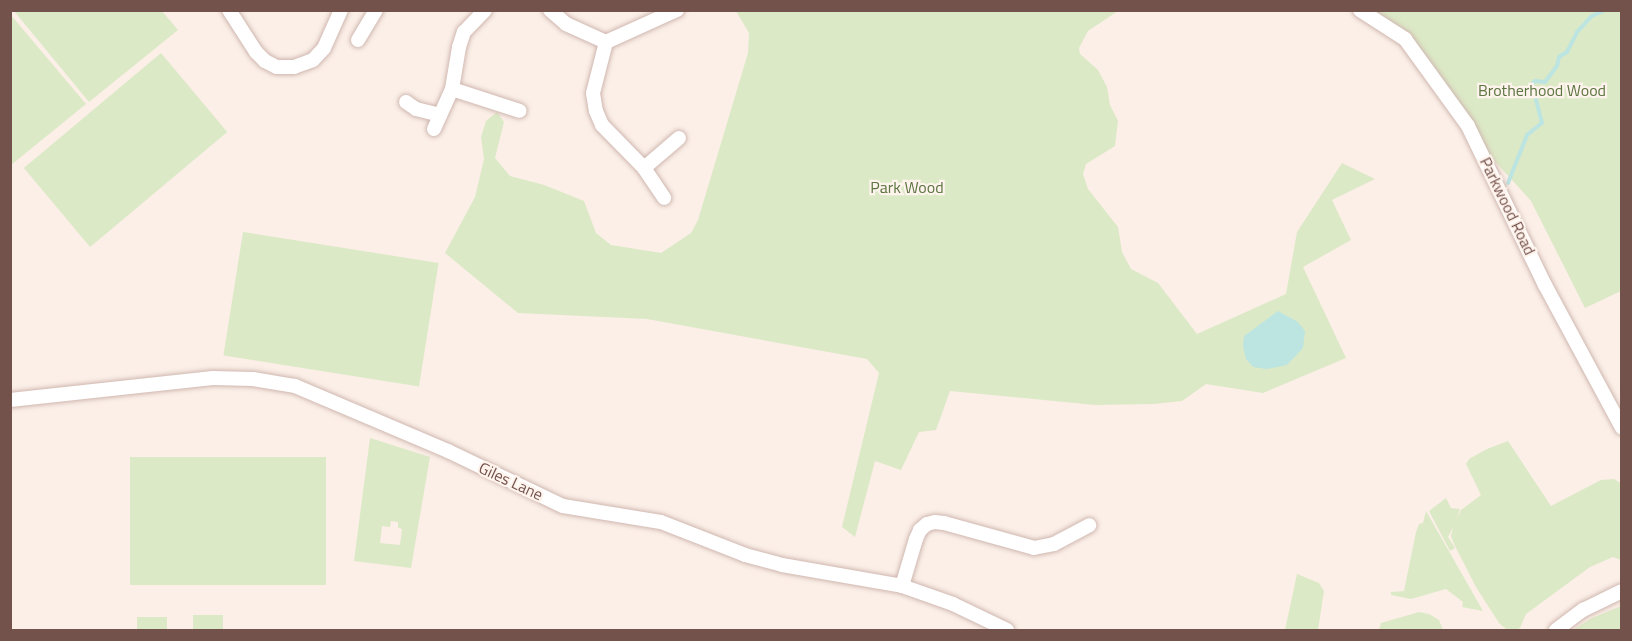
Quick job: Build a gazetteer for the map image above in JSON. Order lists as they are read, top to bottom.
{
  "streets": {
    "street": ["Parkwood Road", "Giles Lane"]
  },
  "parks": ["Brotherhood Wood", "Park Wood"]
}
